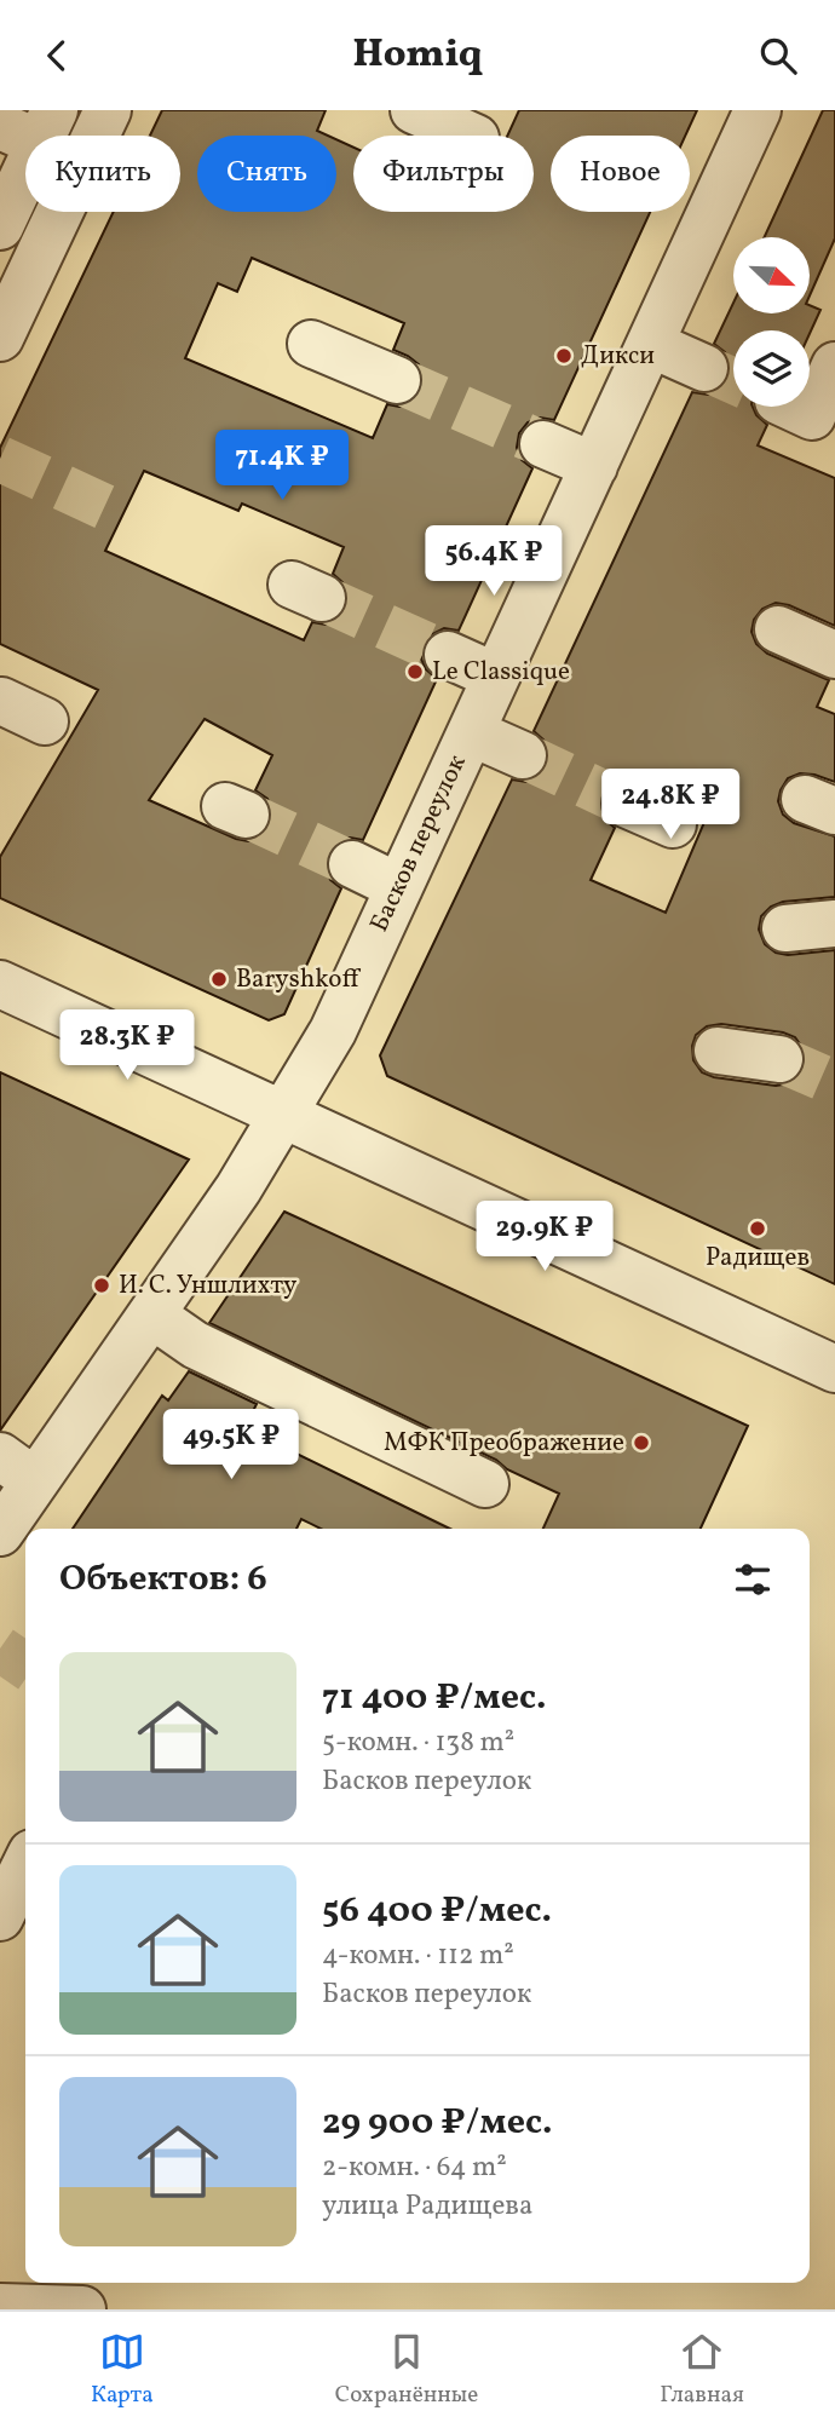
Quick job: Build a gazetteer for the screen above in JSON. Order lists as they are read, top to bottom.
{
  "streets": {
    "street": ["Басков переулок"]
  },
  "places": [
    "Дикси",
    "Le Classique",
    "Baryshkoff",
    "Радищев",
    "И. С. Уншлихту",
    "МФК Преображение"
  ],
  "north": "bottom right",
  "page": {
    "header": "Homiq",
    "chip": [
      "Купить",
      "Снять",
      "Фильтры",
      "Новое"
    ],
    "price": [
      "71.4K ₽",
      "56.4K ₽",
      "24.8K ₽",
      "28.3K ₽",
      "29.9K ₽",
      "49.5K ₽"
    ],
    "heading": "Объектов: 6",
    "list": [
      {
        "name": "71 400 ₽/мес.",
        "note": "5-комн. · 138 m² · Басков переулок"
      },
      {
        "name": "56 400 ₽/мес.",
        "note": "4-комн. · 112 m² · Басков переулок"
      },
      {
        "name": "29 900 ₽/мес.",
        "note": "2-комн. · 64 m² · улица Радищева"
      }
    ],
    "tabs": ["Карта", "Сохранённые", "Главная"]
  }
}
